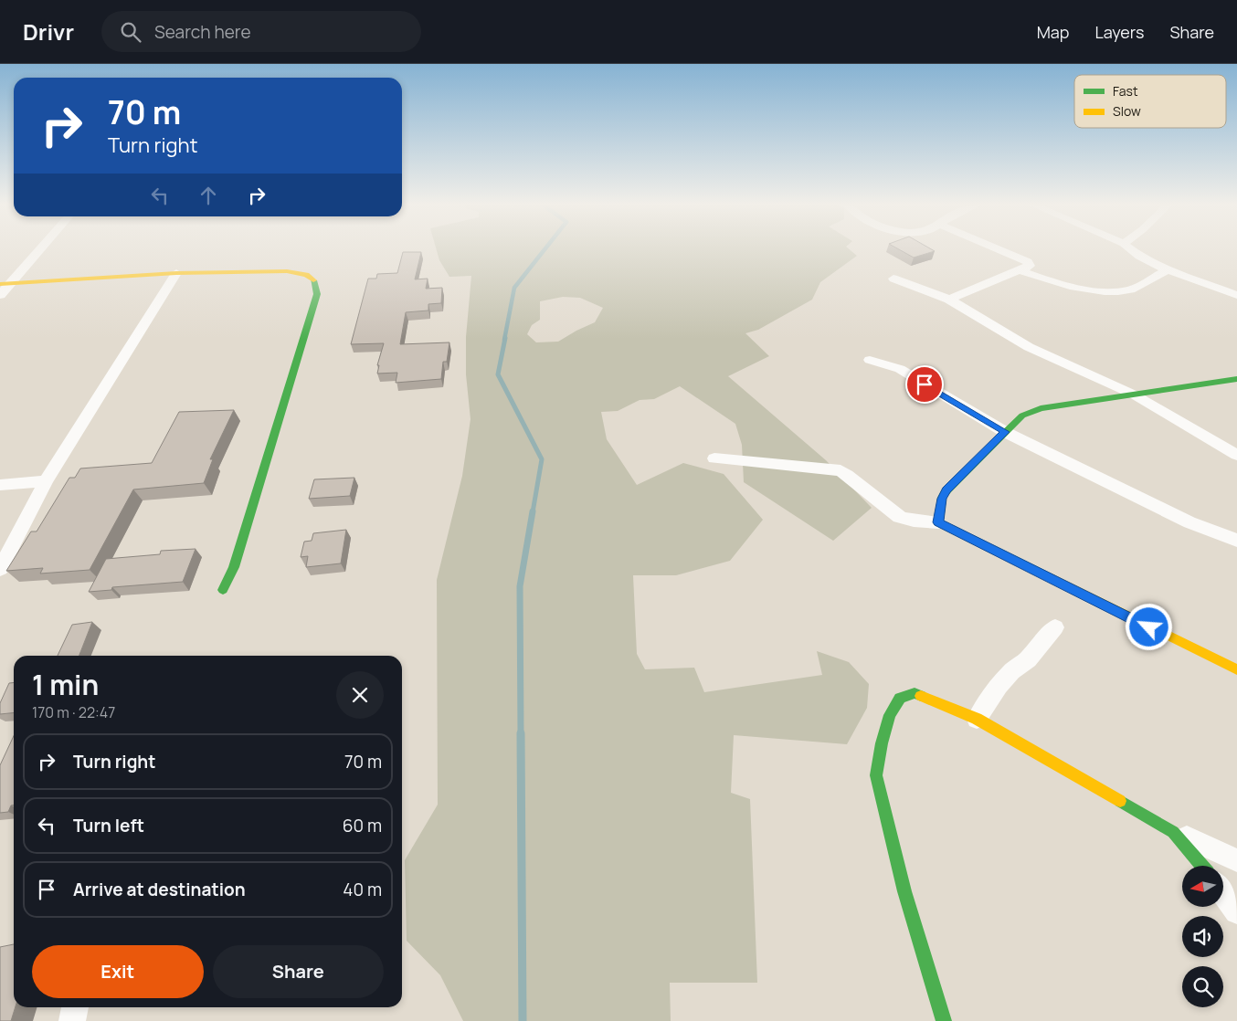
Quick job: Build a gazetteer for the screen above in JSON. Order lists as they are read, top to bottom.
{
  "legend": ["Fast", "Slow"],
  "north": "left",
  "page": {
    "header": "Drivr",
    "search": "Search here",
    "nav": ["Map", "Layers", "Share"],
    "turn": ["70 m", "Turn right"],
    "heading": ["1 min", "170 m · 22:47"],
    "list": [
      {
        "name": "Turn right",
        "value": "70 m"
      },
      {
        "name": "Turn left",
        "value": "60 m"
      },
      {
        "name": "Arrive at destination",
        "value": "40 m"
      }
    ],
    "buttons": ["Exit", "Share"]
  }
}
